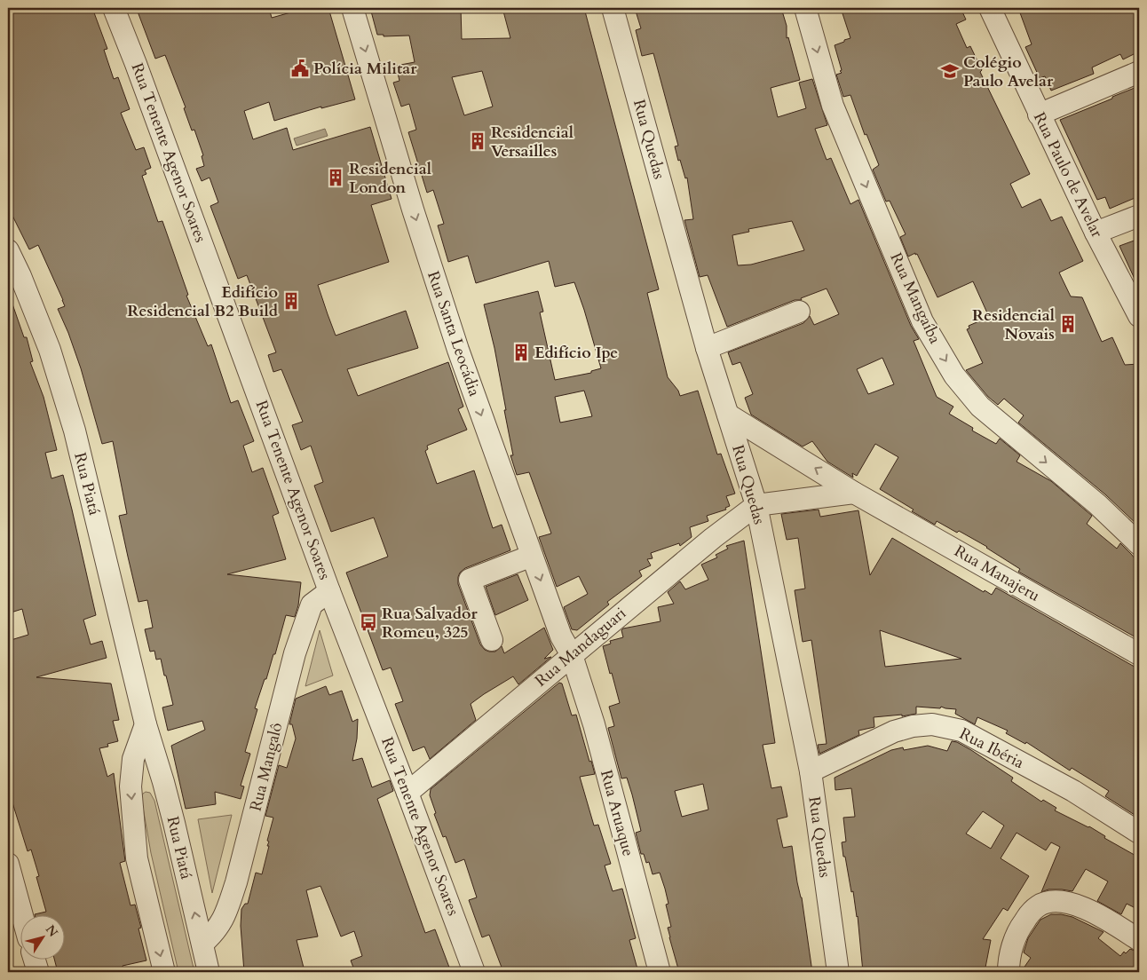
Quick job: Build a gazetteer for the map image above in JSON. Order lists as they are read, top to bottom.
{
  "streets": {
    "street": [
      "Rua Quedas",
      "Rua Tenente Agenor Soares",
      "Rua Paulo de Avelar",
      "Rua Mangaíba",
      "Rua Santa Leocádia",
      "Rua Piatá",
      "Rua Manajeru",
      "Rua Mandaguari",
      "Rua Ibéria",
      "Rua Mangalô",
      "Rua Aruaque"
    ]
  },
  "crossings": [
    ["Rua Quedas", "Rua Manajeru"],
    ["Rua Quedas", "Rua Mandaguari"],
    ["Rua Quedas", "Rua Ibéria"],
    ["Rua Tenente Agenor Soares", "Rua Mandaguari"],
    ["Rua Tenente Agenor Soares", "Rua Mangalô"],
    ["Rua Santa Leocádia", "Rua Mandaguari"],
    ["Rua Santa Leocádia", "Rua Aruaque"],
    ["Rua Piatá", "Rua Mangalô"],
    ["Rua Mandaguari", "Rua Aruaque"]
  ],
  "one_way": ["Rua Mangaíba", "Rua Santa Leocádia"],
  "places": {
    "public building": ["Polícia Militar"],
    "school or university": ["Colégio Paulo Avelar"],
    "building": [
      "Residencial Versailles",
      "Residencial London",
      "Edifício Residencial B2 Build",
      "Residencial Novais",
      "Edifício Ipe"
    ],
    "bus stop": ["Rua Salvador Romeu, 325"]
  },
  "north": "top right"
}
